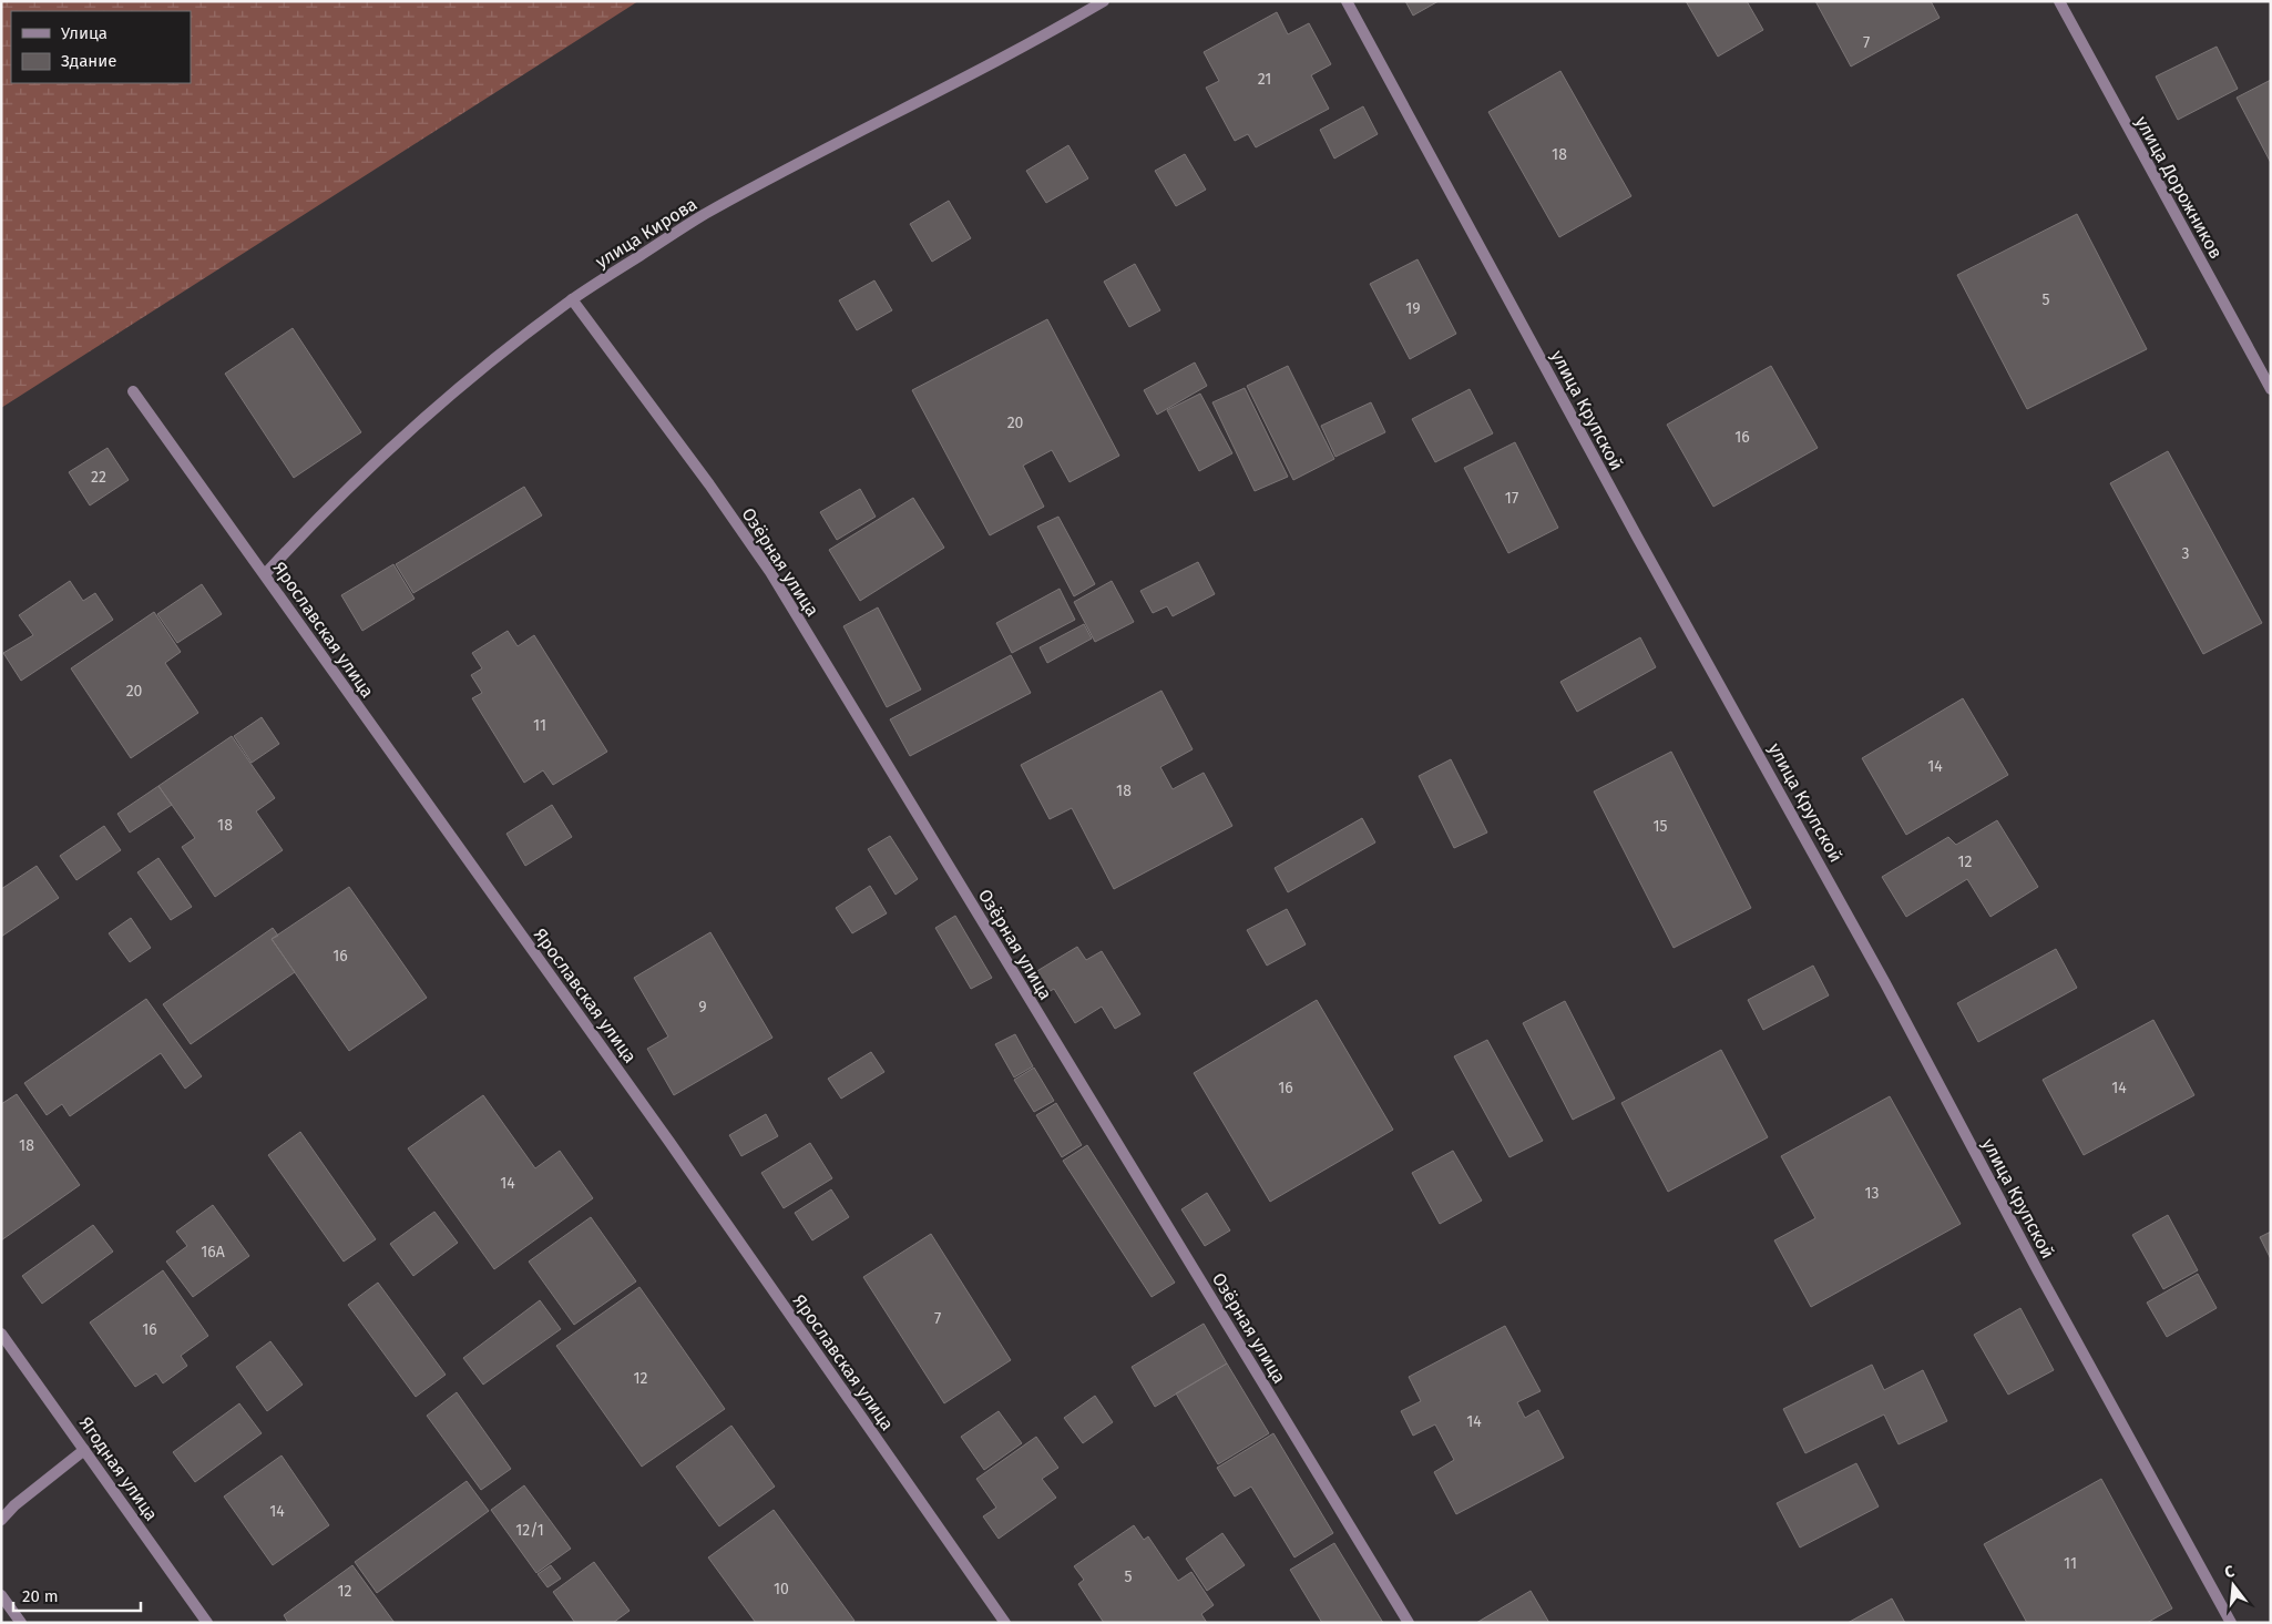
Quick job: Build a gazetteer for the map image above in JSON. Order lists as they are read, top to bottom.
{
  "streets": {
    "street": [
      "улица Дорожников",
      "улица Кирова",
      "улица Крупской",
      "Озёрная улица",
      "Ярославская улица",
      "Ягодная улица"
    ]
  },
  "crossings": [
    ["улица Кирова", "Озёрная улица"],
    ["улица Кирова", "Ярославская улица"]
  ],
  "house_numbers": [
    "7",
    "21",
    "18",
    "5",
    "19",
    "20",
    "16",
    "22",
    "17",
    "3",
    "20",
    "11",
    "14",
    "18",
    "18",
    "15",
    "12",
    "16",
    "9",
    "16",
    "14",
    "18",
    "14",
    "13",
    "16А",
    "7",
    "16",
    "12",
    "14",
    "14",
    "12/1",
    "11",
    "5",
    "10",
    "12"
  ],
  "legend": ["Улица", "Здание"],
  "scale_bar": "20 m",
  "north": "top"
}
